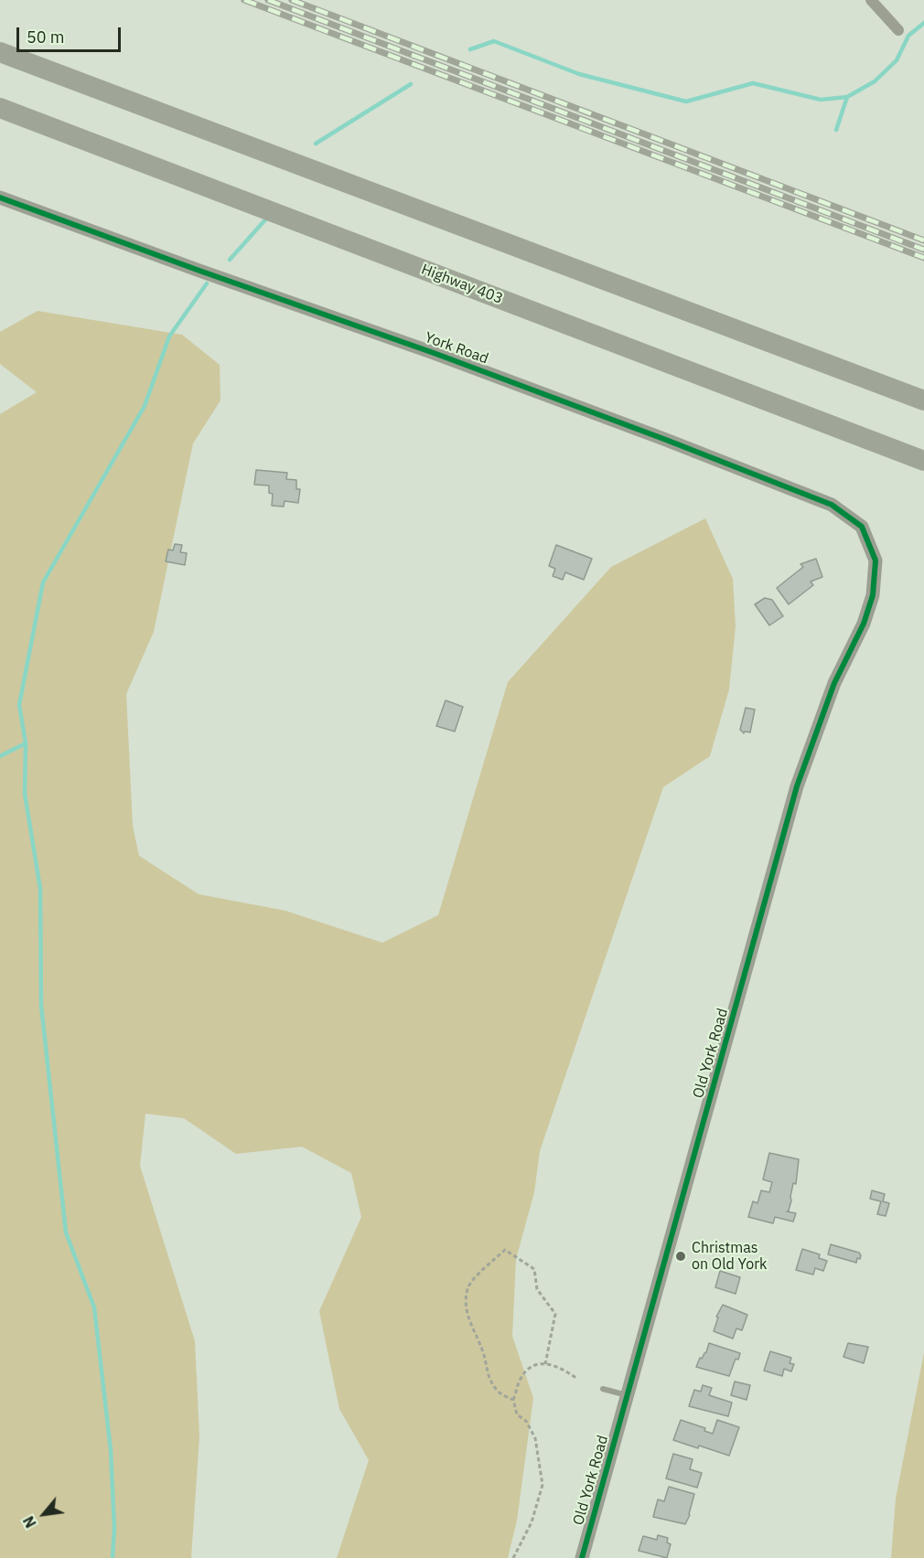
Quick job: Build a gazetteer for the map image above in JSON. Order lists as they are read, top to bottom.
{
  "streets": {
    "highway": ["Highway 403"],
    "street": ["York Road", "Old York Road"]
  },
  "crossings": [
    ["York Road", "Old York Road"]
  ],
  "places": ["Christmas on Old York"],
  "scale_bar": "50 m",
  "north": "bottom left"
}
